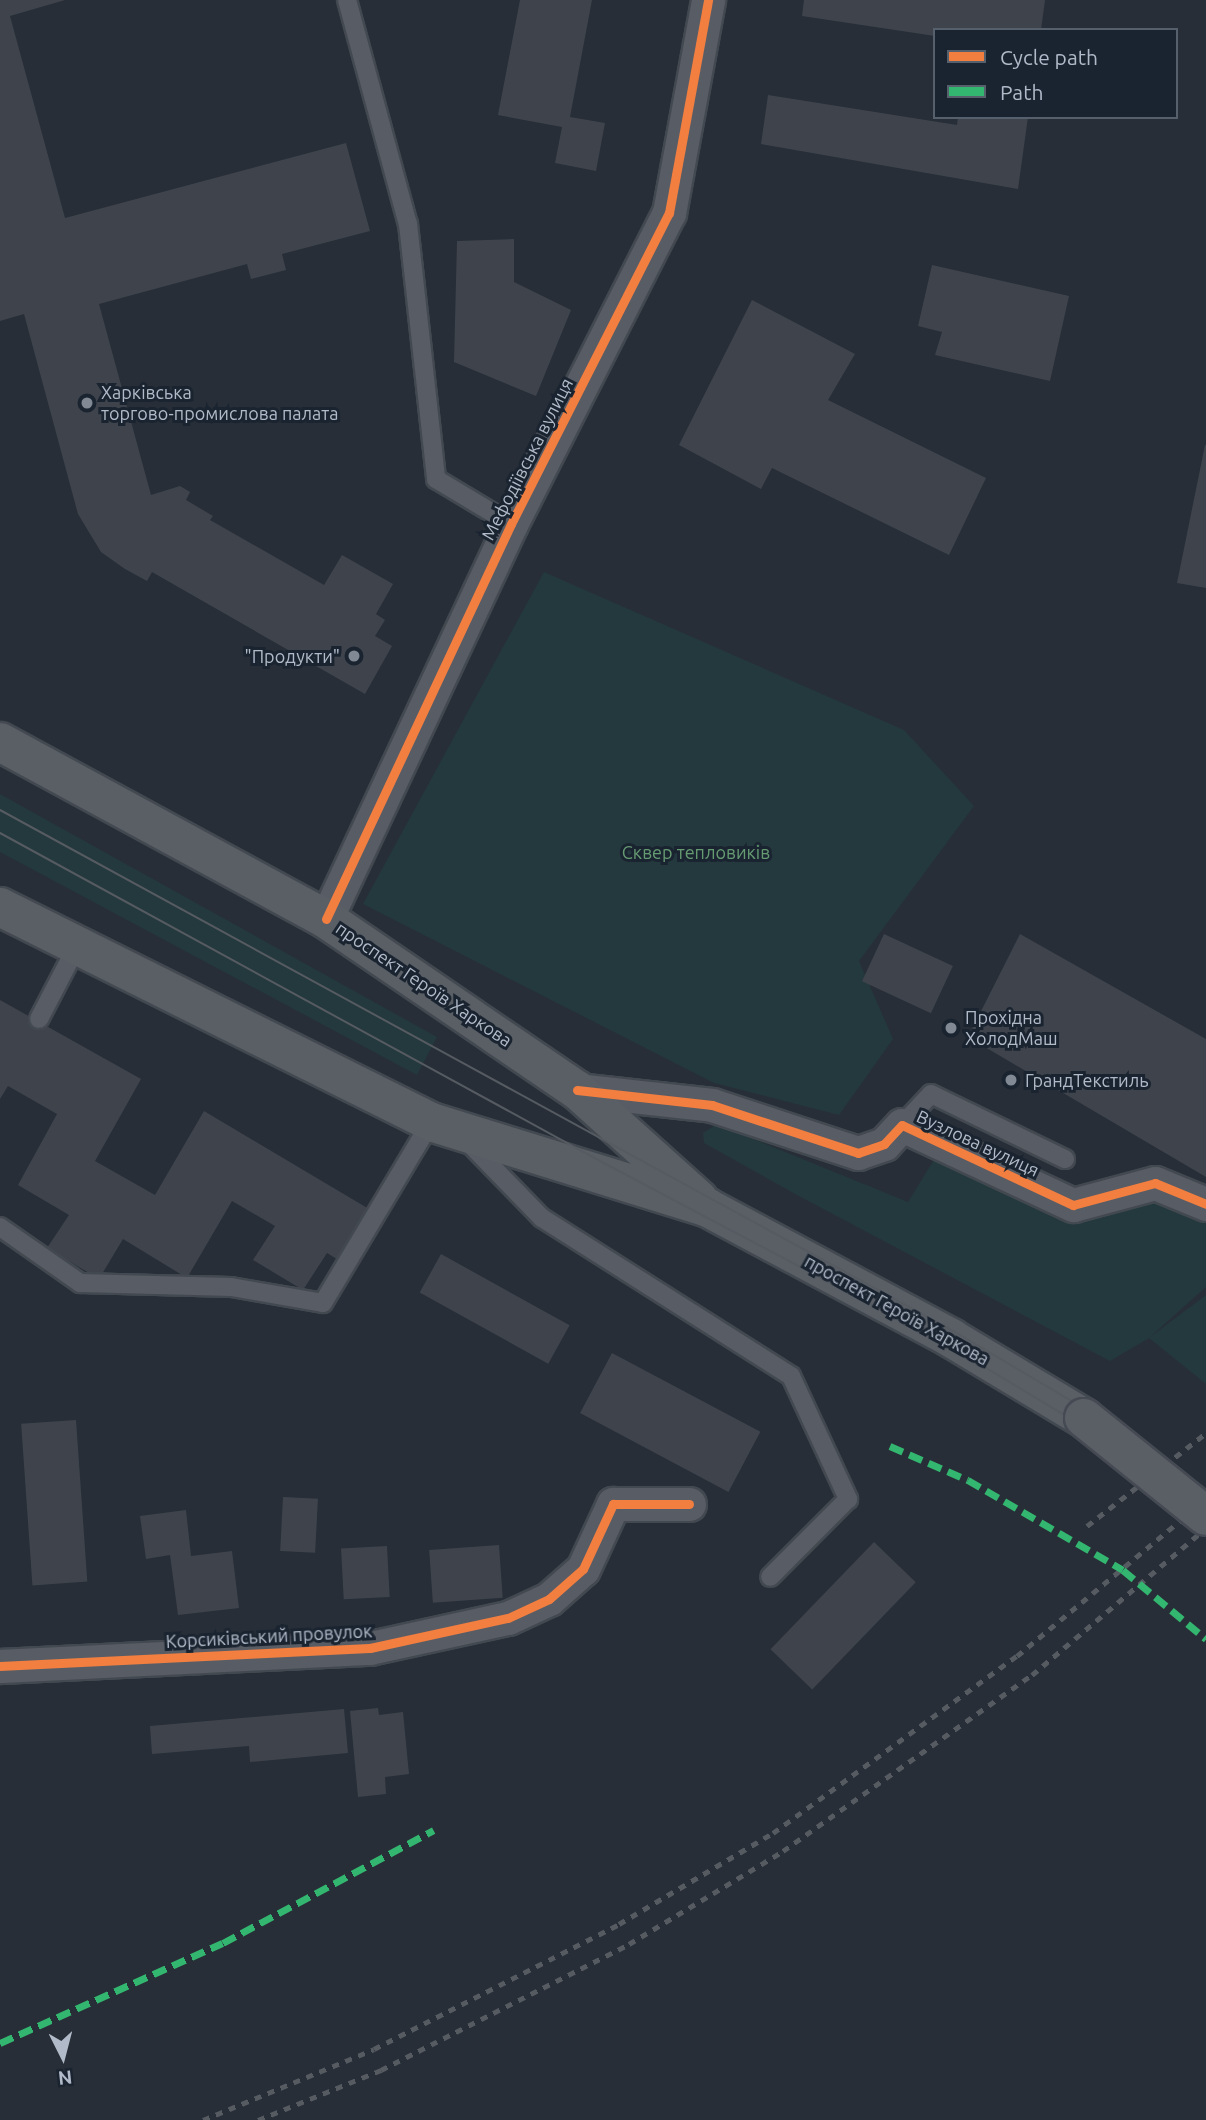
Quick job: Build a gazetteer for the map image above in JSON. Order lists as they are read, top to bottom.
{
  "streets": {
    "main road": ["проспект Героїв Харкова"],
    "street": ["Мефодіївська вулиця", "Вузлова вулиця", "Корсиківський провулок"]
  },
  "crossings": [
    ["Мефодіївська вулиця", "проспект Героїв Харкова"],
    ["проспект Героїв Харкова", "Вузлова вулиця"]
  ],
  "parks": ["Сквер тепловиків"],
  "places": [
    "Харківська торгово-промислова палата",
    "\"Продукти\"",
    "Прохідна ХолодМаш",
    "ГрандТекстиль"
  ],
  "legend": ["Cycle path", "Path"],
  "north": "bottom"
}
